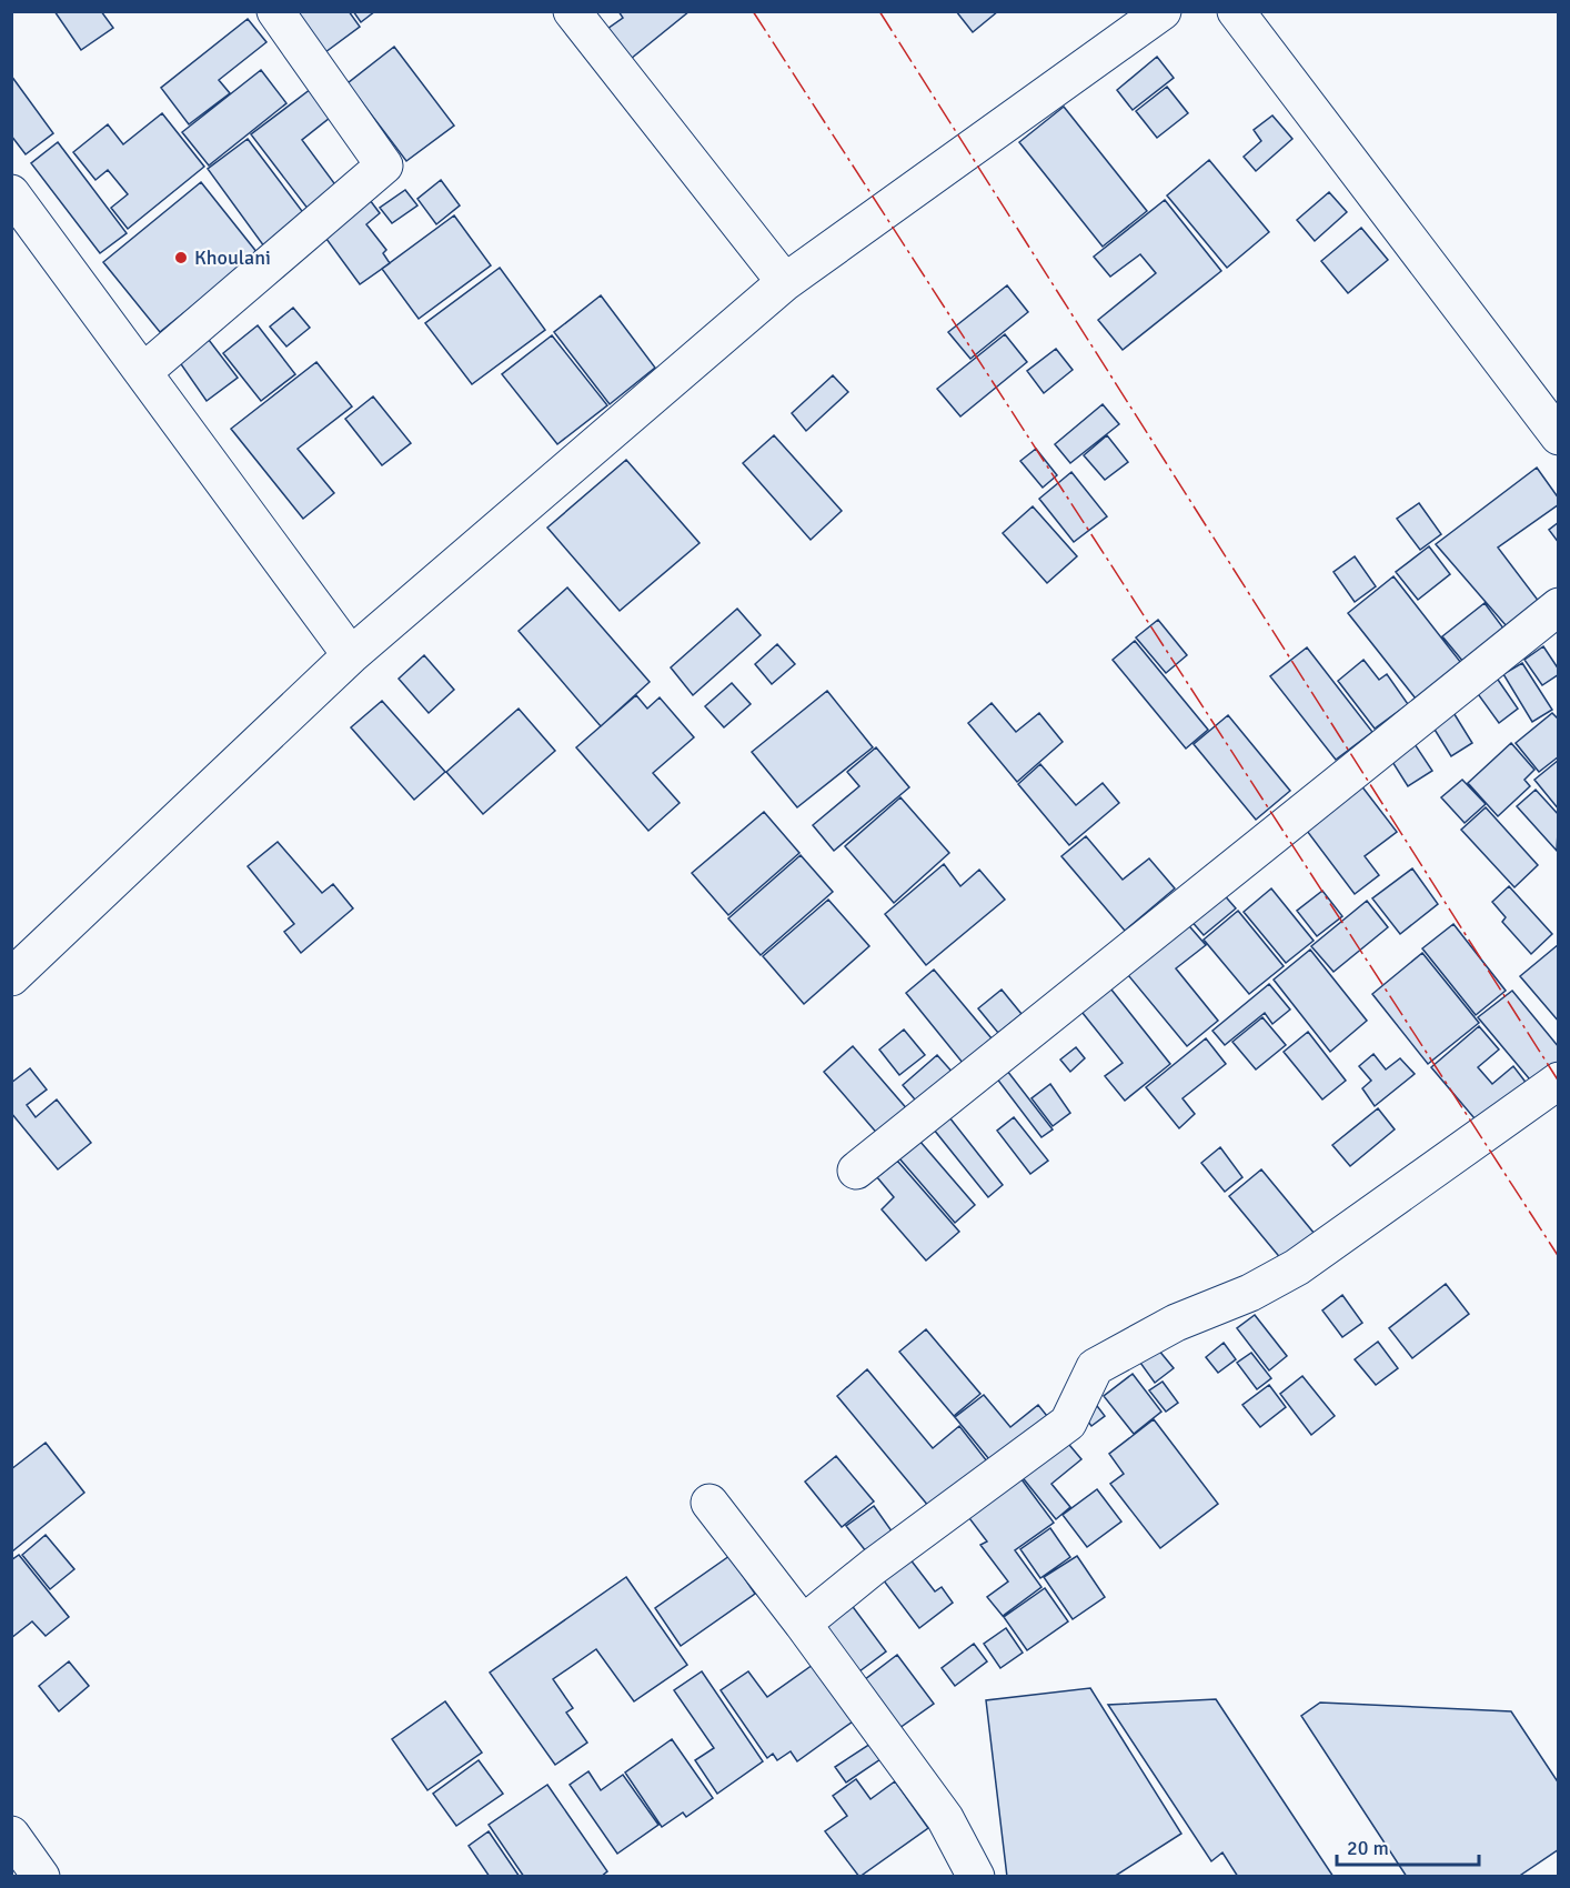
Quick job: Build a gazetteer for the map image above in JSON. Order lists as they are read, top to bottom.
{
  "places": ["Khoulani"],
  "scale_bar": "20 m"
}
